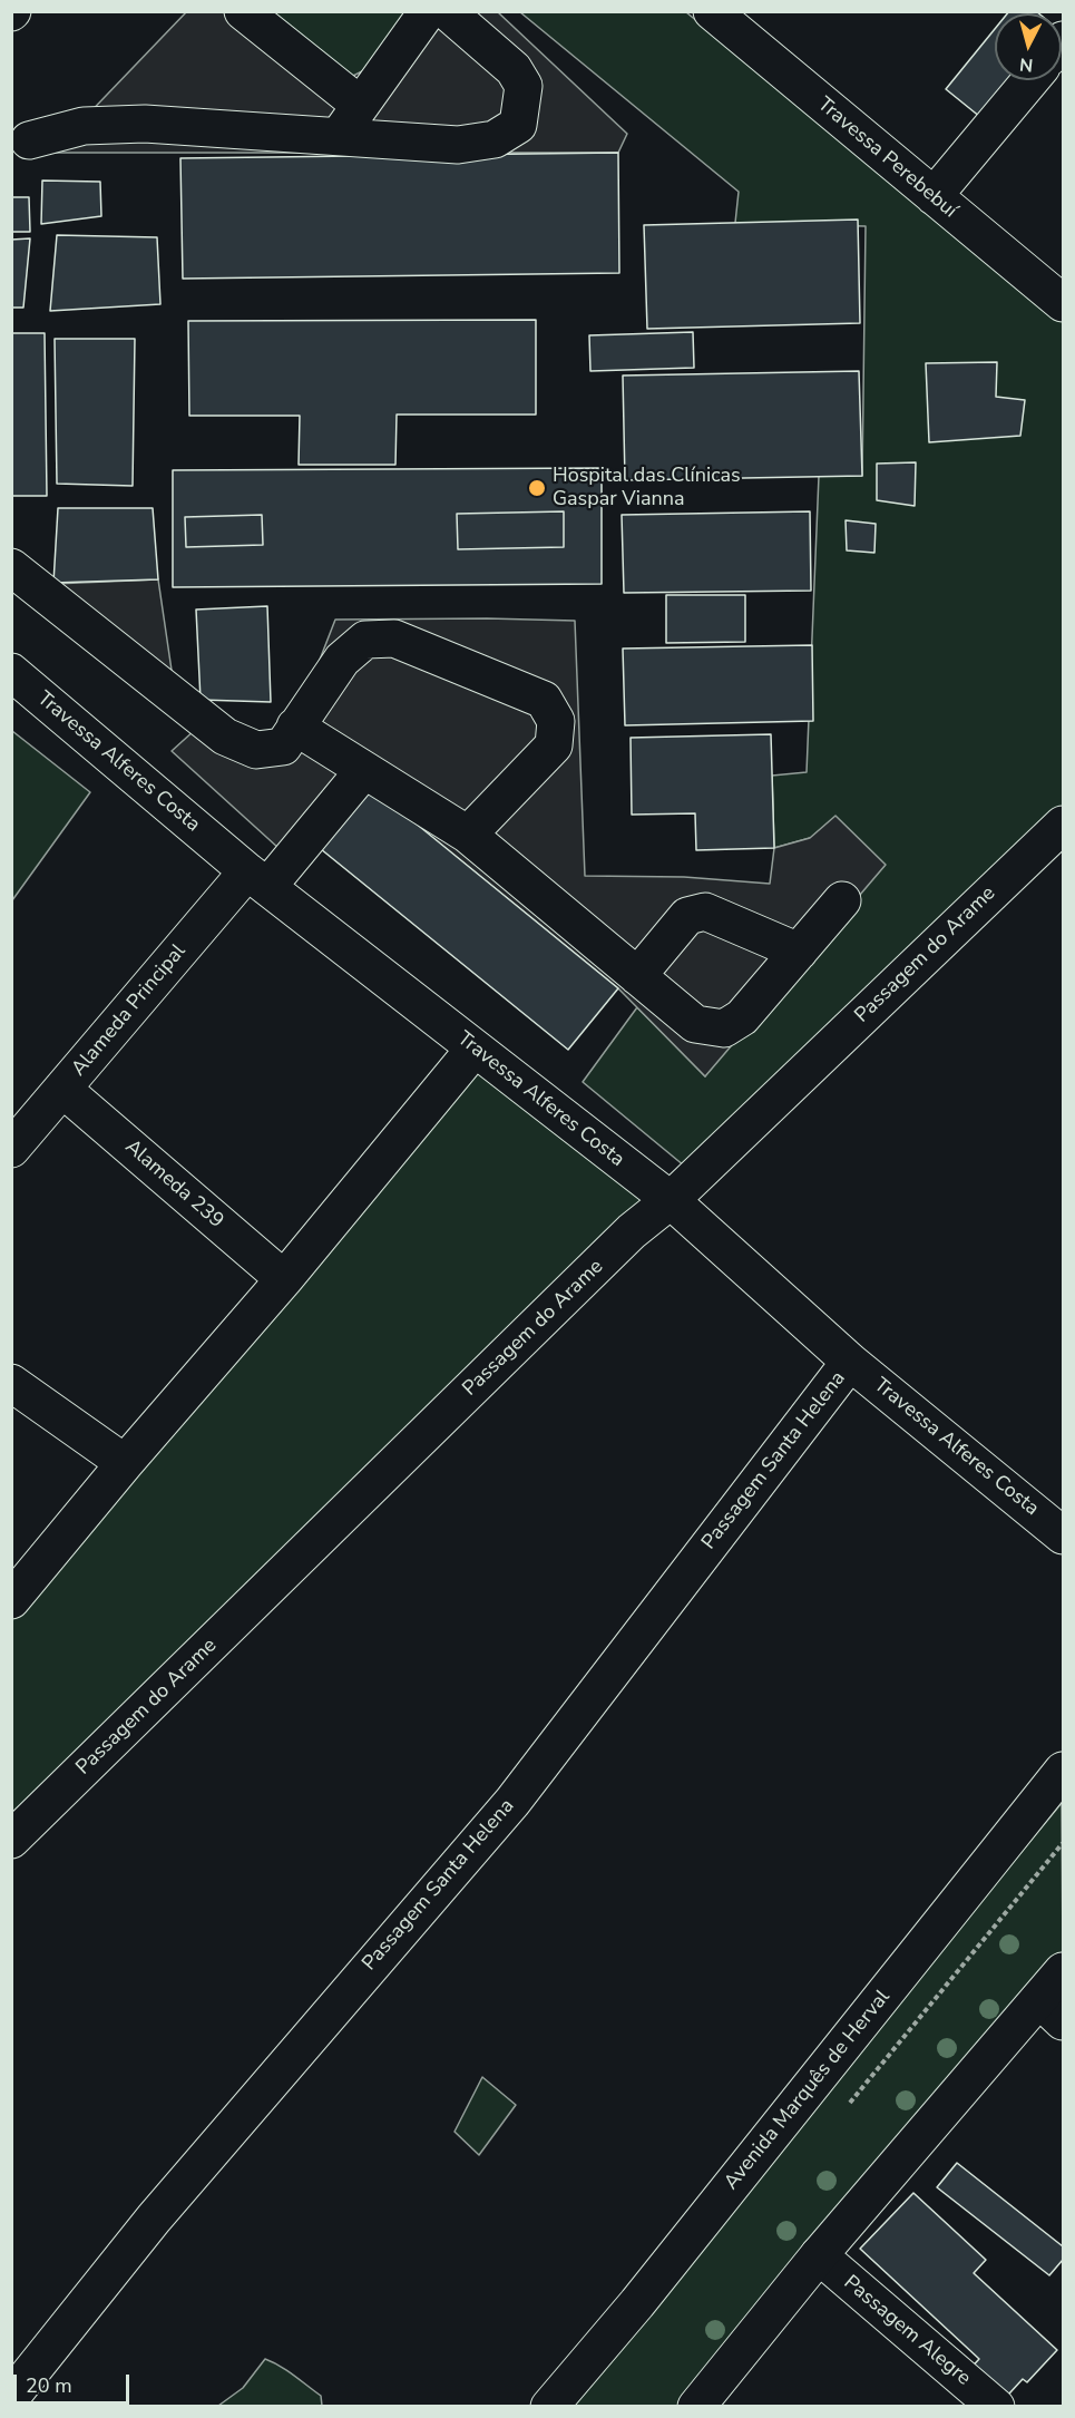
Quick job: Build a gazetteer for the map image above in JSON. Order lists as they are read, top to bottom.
{
  "streets": {
    "street": [
      "Travessa Perebebuí",
      "Travessa Alferes Costa",
      "Passagem do Arame",
      "Alameda Principal",
      "Alameda 239",
      "Passagem Santa Helena",
      "Avenida Marquês de Herval",
      "Passagem Alegre"
    ]
  },
  "crossings": [
    ["Travessa Alferes Costa", "Passagem do Arame"],
    ["Travessa Alferes Costa", "Alameda Principal"],
    ["Travessa Alferes Costa", "Passagem Santa Helena"],
    ["Alameda Principal", "Alameda 239"]
  ],
  "places": ["Hospital das Clínicas Gaspar Vianna"],
  "scale_bar": "20 m",
  "north": "bottom"
}
